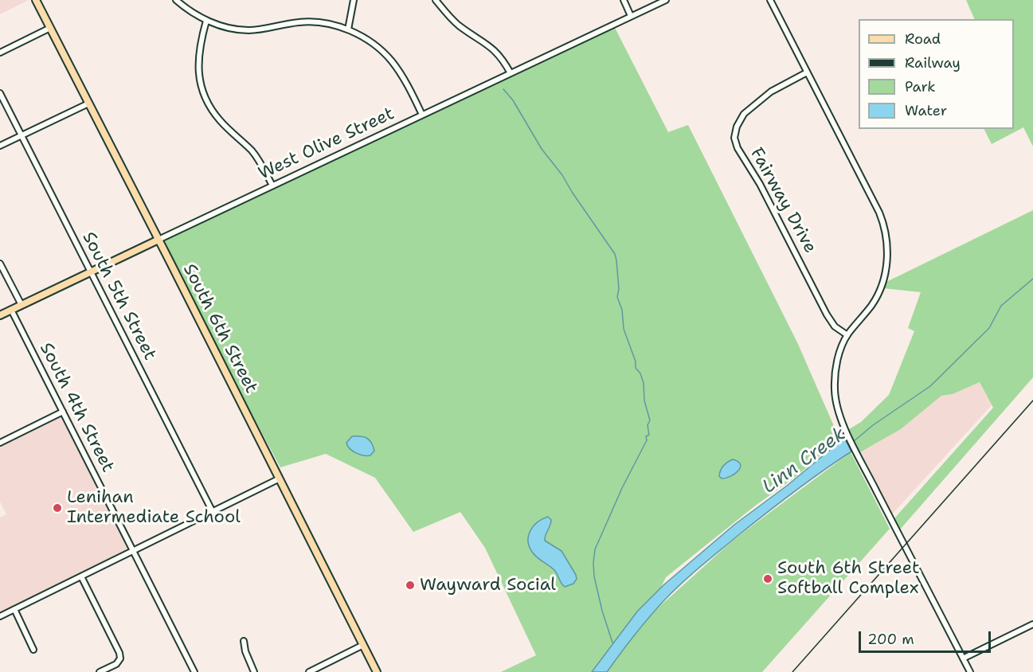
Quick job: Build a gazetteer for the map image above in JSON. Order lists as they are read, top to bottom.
{
  "streets": {
    "main road": ["West Olive Street", "South 6th Street"],
    "street": ["Fairway Drive", "South 5th Street", "South 4th Street"]
  },
  "crossings": [
    ["West Olive Street", "South 5th Street"],
    ["West Olive Street", "South 6th Street"],
    ["West Olive Street", "South 4th Street"]
  ],
  "water": ["Linn Creek"],
  "places": ["Lenihan Intermediate School", "South 6th Street Softball Complex", "Wayward Social"],
  "legend": [
    "Road",
    "Railway",
    "Park",
    "Water"
  ],
  "scale_bar": "200 m"
}
